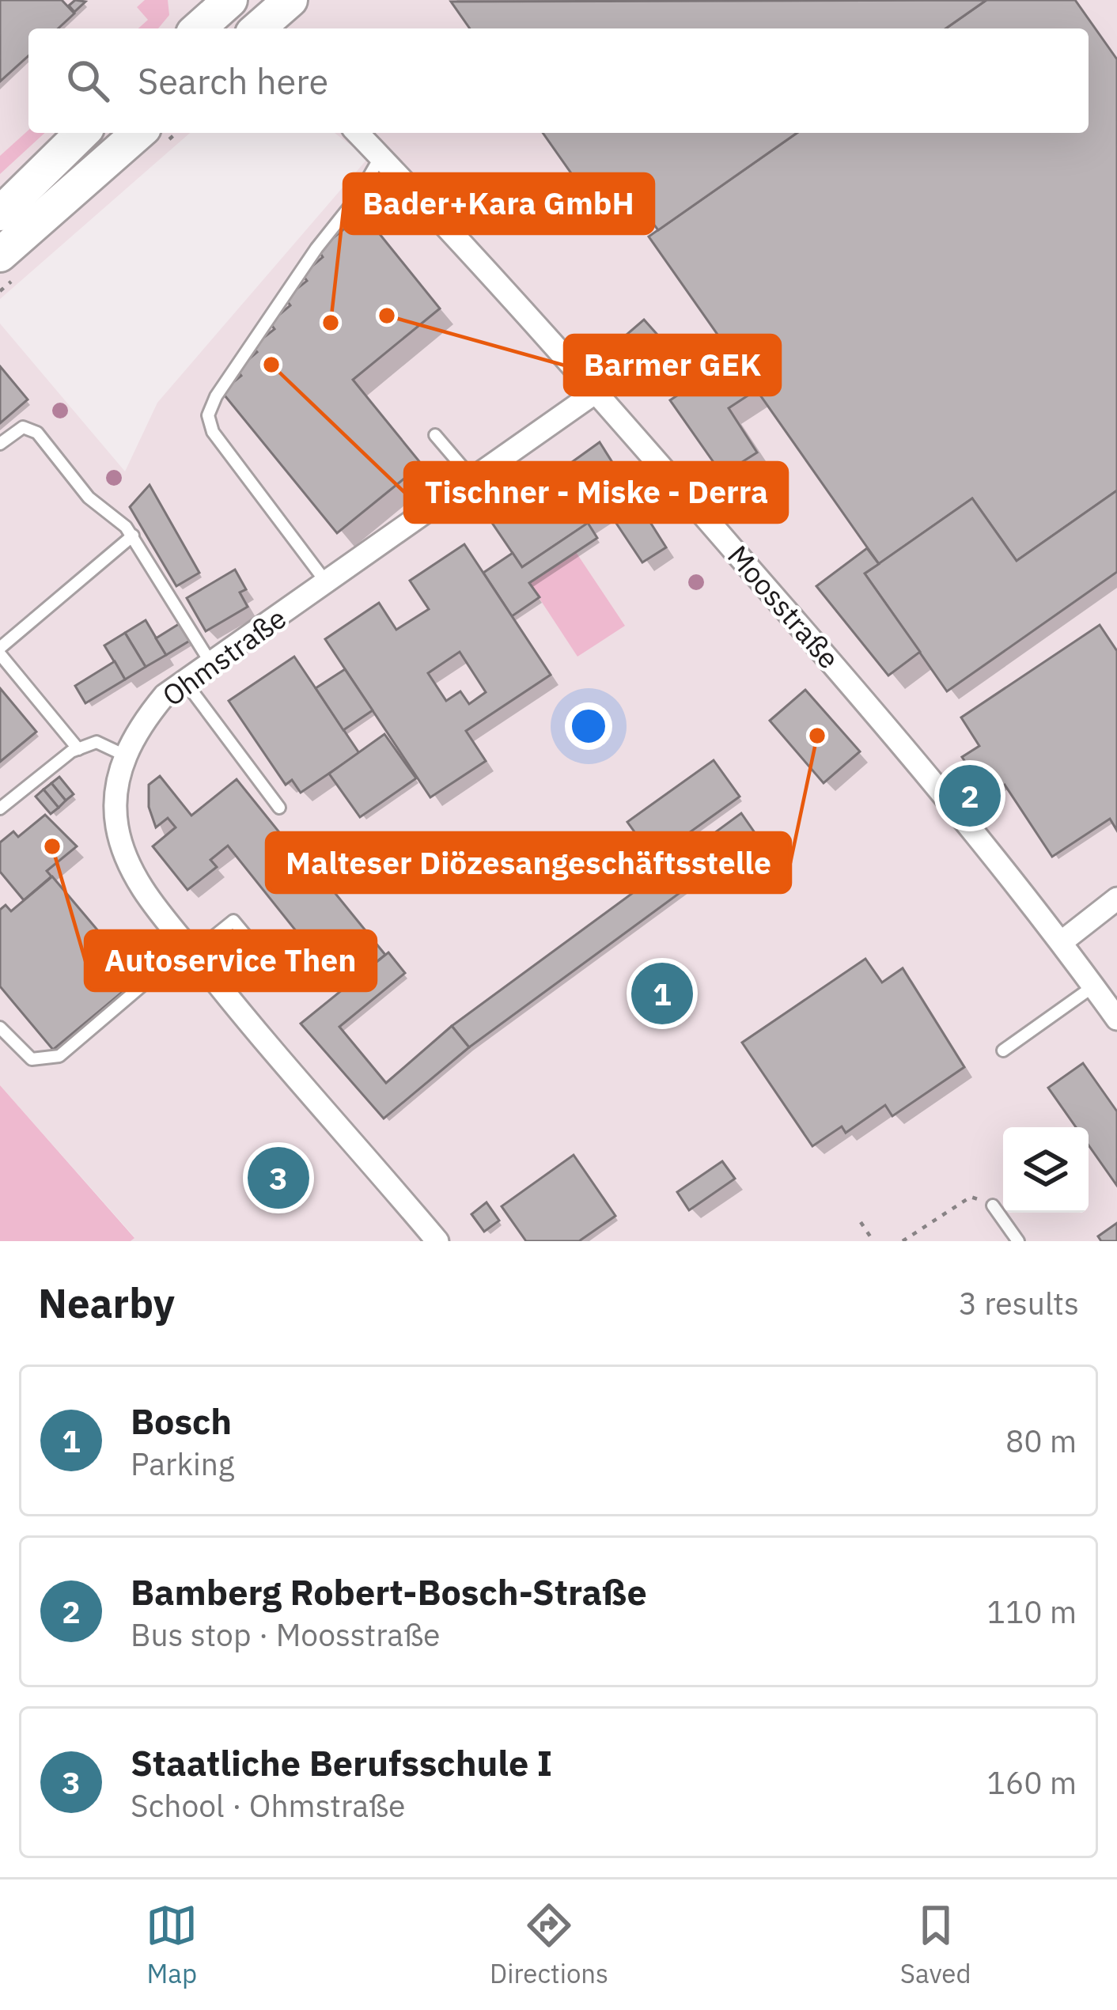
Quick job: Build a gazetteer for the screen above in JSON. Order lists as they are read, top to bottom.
{
  "streets": {
    "street": ["Moosstraße", "Ohmstraße"]
  },
  "crossings": [
    ["Moosstraße", "Ohmstraße"]
  ],
  "places": [
    "Barmer GEK",
    "Bader+Kara GmbH",
    "Tischner - Miske - Derra",
    "Malteser Diözesangeschäftsstelle",
    "Autoservice Then"
  ],
  "page": {
    "search": "Search here",
    "pins": ["2", "1", "3"],
    "heading": ["Nearby", "3 results"],
    "list": [
      {
        "mark": "1",
        "name": "Bosch",
        "note": "Parking",
        "value": "80 m"
      },
      {
        "mark": "2",
        "name": "Bamberg Robert-Bosch-Straße",
        "note": "Bus stop · Moosstraße",
        "value": "110 m"
      },
      {
        "mark": "3",
        "name": "Staatliche Berufsschule I",
        "note": "School · Ohmstraße",
        "value": "160 m"
      }
    ],
    "nav": ["Map", "Directions", "Saved"]
  }
}
